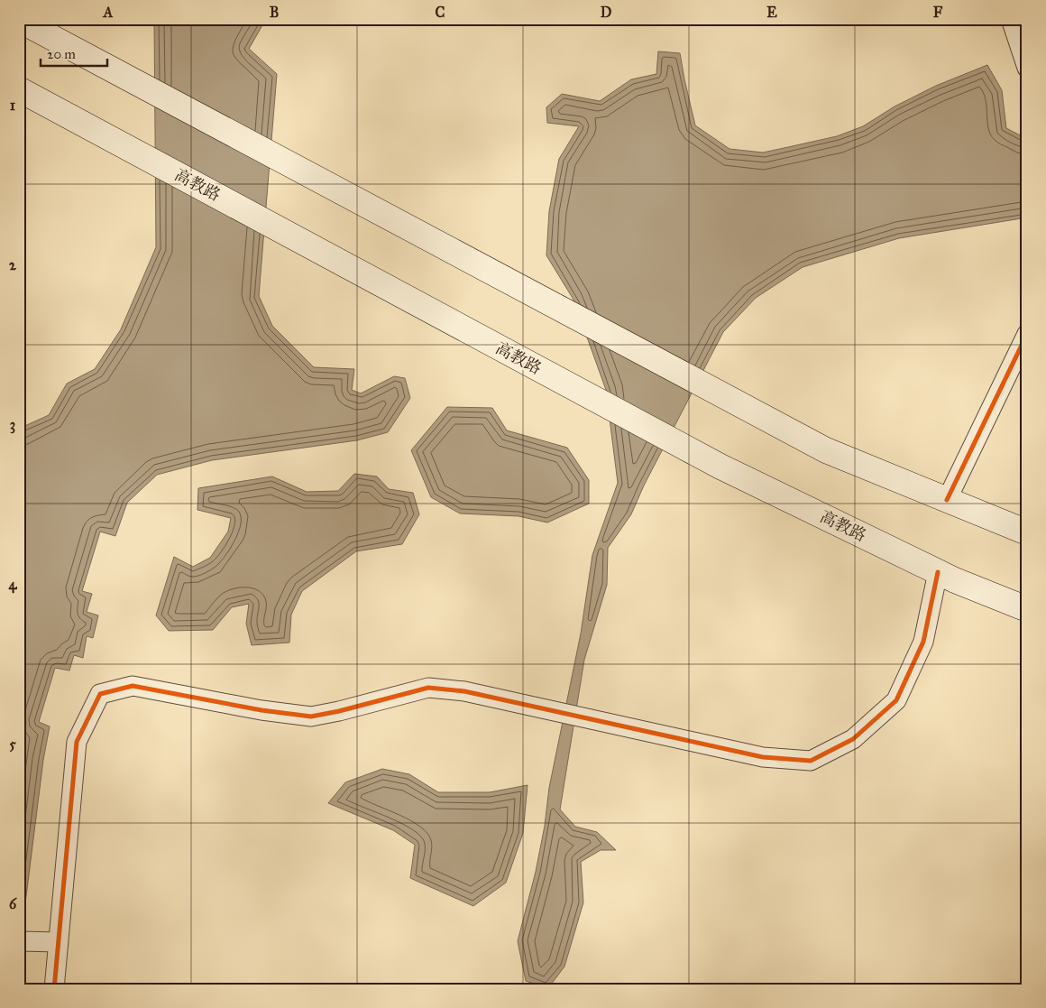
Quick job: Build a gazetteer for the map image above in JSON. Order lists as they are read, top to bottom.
{
  "streets": {
    "main road": ["高教路"]
  },
  "scale_bar": "20 m",
  "grid": {
    "columns": [
      "A",
      "B",
      "C",
      "D",
      "E",
      "F"
    ],
    "rows": [
      "1",
      "2",
      "3",
      "4",
      "5",
      "6"
    ]
  }
}
